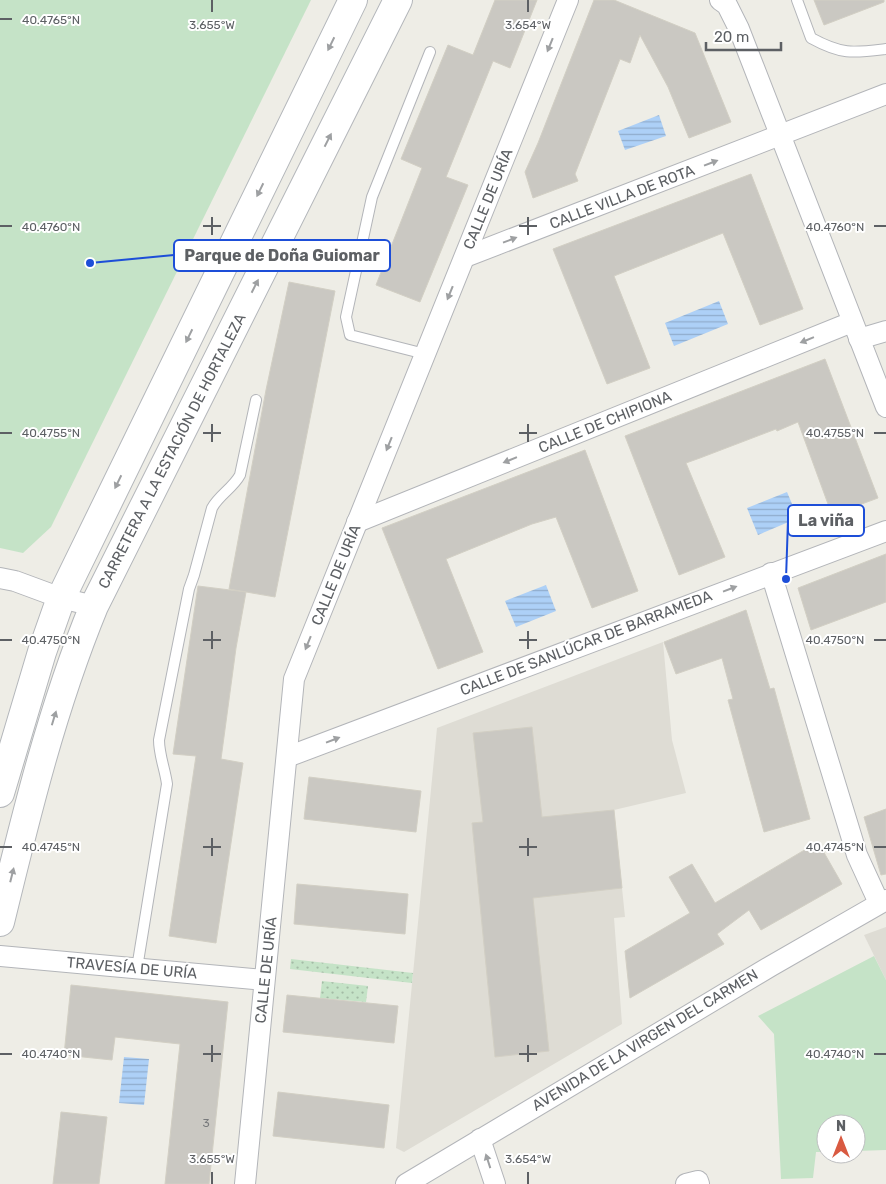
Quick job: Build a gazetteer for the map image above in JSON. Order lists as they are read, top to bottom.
{
  "streets": {
    "street": [
      "CALLE VILLA DE ROTA",
      "CALLE DE URÍA",
      "CALLE DE CHIPIONA",
      "CARRETERA A LA ESTACIÓN DE HORTALEZA",
      "CALLE DE SANLÚCAR DE BARRAMEDA",
      "TRAVESÍA DE URÍA",
      "AVENIDA DE LA VIRGEN DEL CARMEN"
    ]
  },
  "crossings": [
    ["CALLE VILLA DE ROTA", "CALLE DE URÍA"],
    ["CALLE DE URÍA", "CALLE DE CHIPIONA"],
    ["CALLE DE URÍA", "CALLE DE SANLÚCAR DE BARRAMEDA"],
    ["CALLE DE URÍA", "TRAVESÍA DE URÍA"]
  ],
  "one_way": [
    "CALLE VILLA DE ROTA",
    "CALLE DE URÍA",
    "CALLE DE CHIPIONA",
    "CALLE DE SANLÚCAR DE BARRAMEDA"
  ],
  "places": ["Parque de Doña Guiomar", "La viña"],
  "house_numbers": ["3"],
  "scale_bar": "20 m",
  "north": "top",
  "coordinates": [
    "40.4765°N",
    "3.655°W",
    "3.654°W",
    "40.4760°N",
    "40.4755°N",
    "40.4750°N",
    "40.4745°N",
    "40.4740°N"
  ]
}
